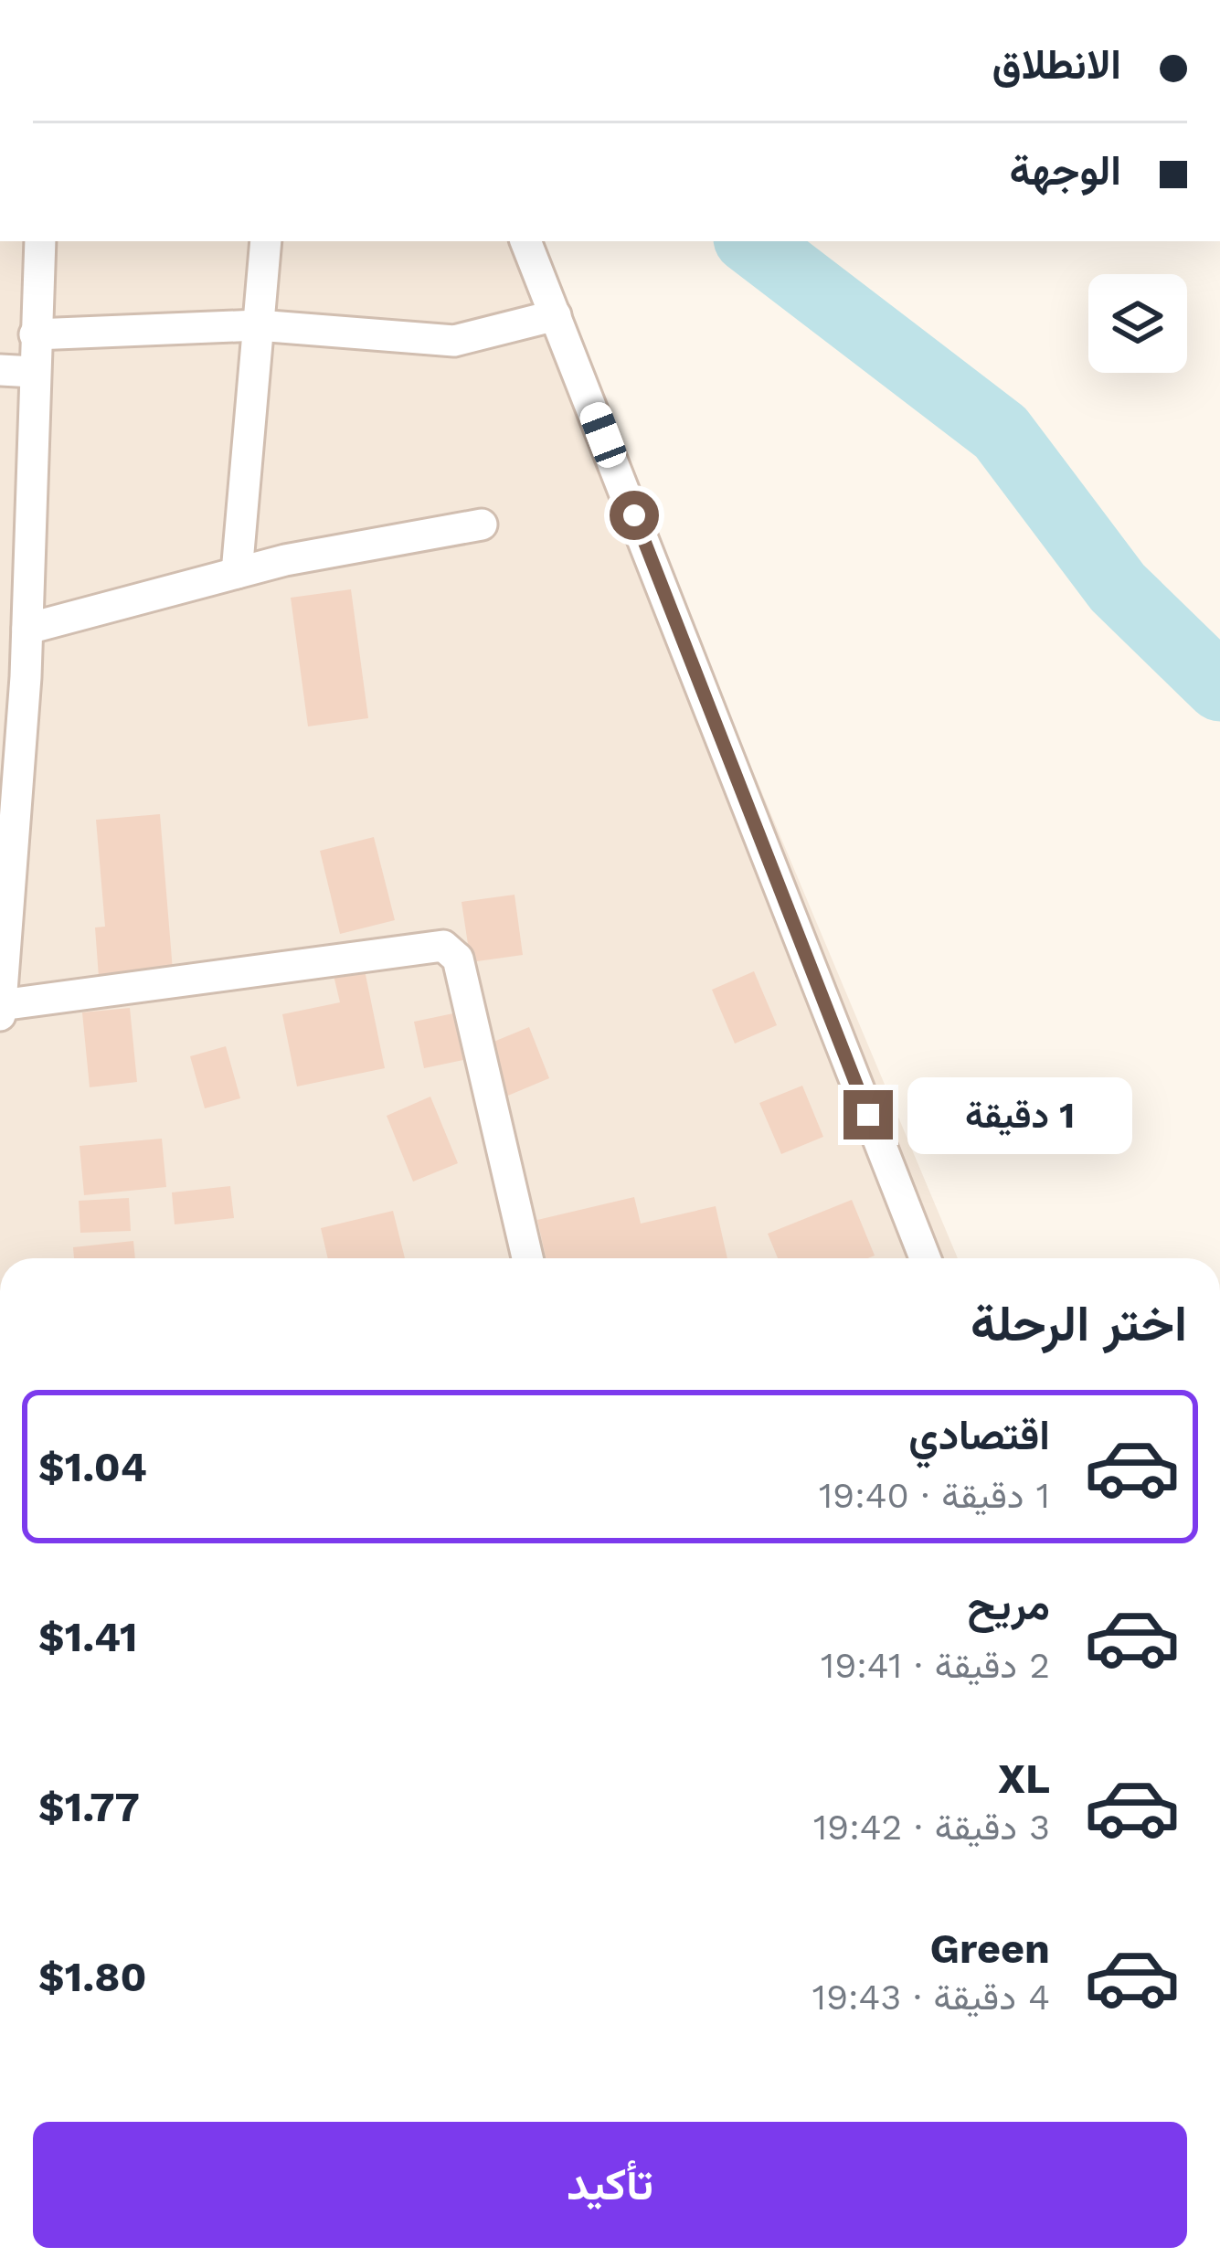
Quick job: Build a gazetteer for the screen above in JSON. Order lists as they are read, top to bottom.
{
  "page": {
    "banner": ["الانطلاق", "الوجهة"],
    "bubble": "1 دقيقة",
    "heading": "اختر الرحلة",
    "list": [
      {
        "name": "اقتصادي",
        "note": "1 دقيقة · 19:40",
        "value": "$1.04"
      },
      {
        "name": "مريح",
        "note": "2 دقيقة · 19:41",
        "value": "$1.41"
      },
      {
        "name": "XL",
        "note": "3 دقيقة · 19:42",
        "value": "$1.77"
      },
      {
        "name": "Green",
        "note": "4 دقيقة · 19:43",
        "value": "$1.80"
      }
    ],
    "buttons": "تأكيد"
  }
}
